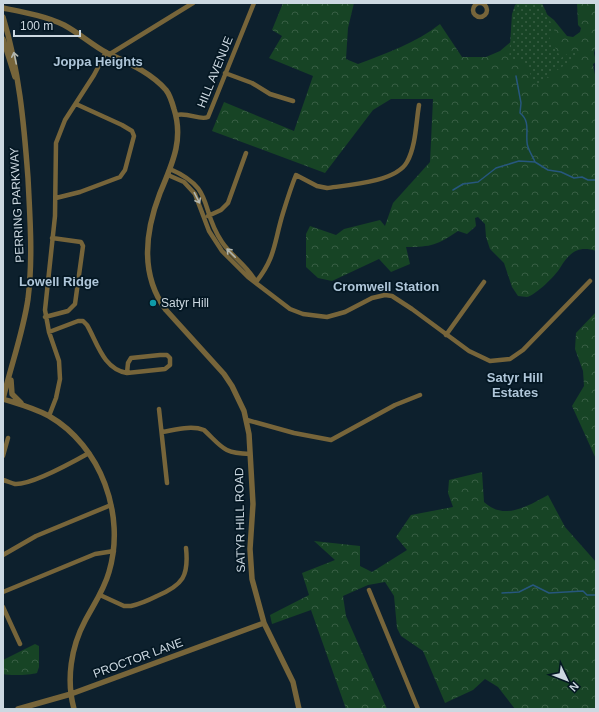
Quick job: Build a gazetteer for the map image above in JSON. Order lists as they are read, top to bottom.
{
  "streets": {
    "street": [
      "HILL AVENUE",
      "PERRING PARKWAY",
      "SATYR HILL ROAD",
      "PROCTOR LANE"
    ]
  },
  "crossings": [
    ["HILL AVENUE", "SATYR HILL ROAD"],
    ["SATYR HILL ROAD", "PROCTOR LANE"]
  ],
  "districts": [
    "Joppa Heights",
    "Lowell Ridge",
    "Cromwell Station",
    "Satyr Hill Estates"
  ],
  "places": ["Satyr Hill"],
  "scale_bar": "100 m",
  "north": "bottom right"
}
